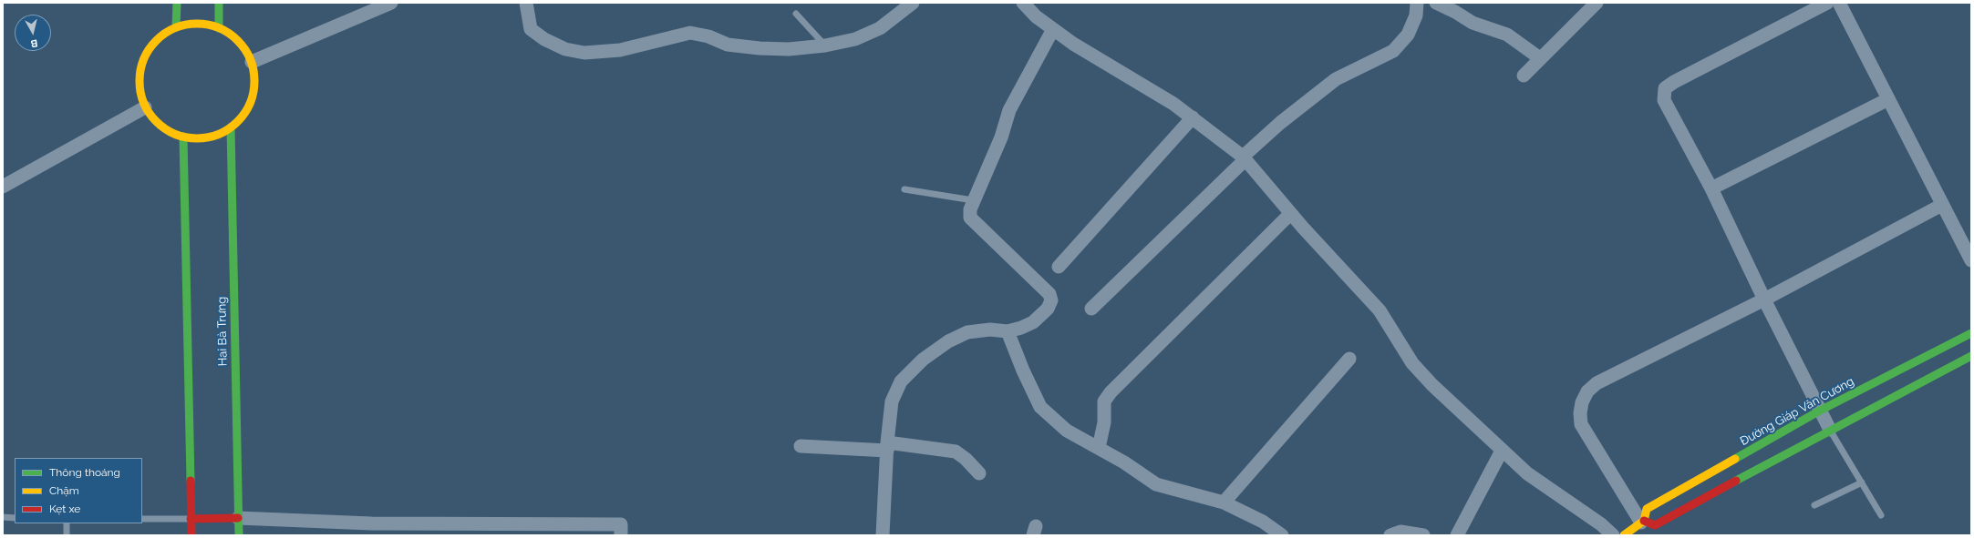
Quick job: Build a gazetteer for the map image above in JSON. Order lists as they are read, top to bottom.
{
  "streets": {
    "street": ["Hai Bà Trưng", "Đường Giáp Văn Cương"]
  },
  "legend": ["Thông thoáng", "Chậm", "Kẹt xe"],
  "north": "bottom"
}
